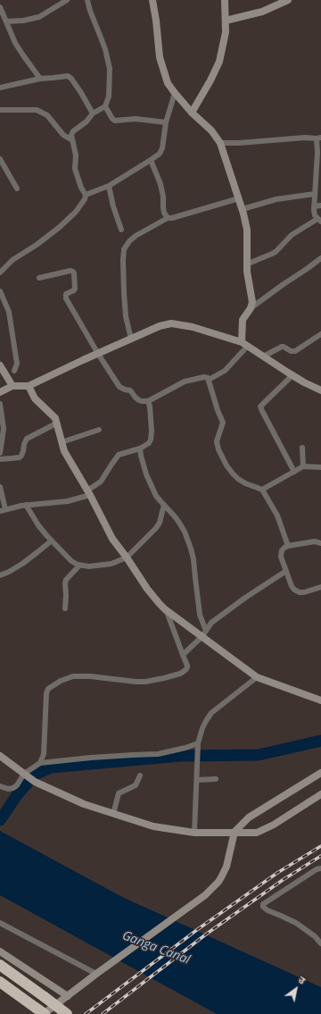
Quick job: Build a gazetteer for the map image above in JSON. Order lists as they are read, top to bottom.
{
  "water": ["Ganga Canal"],
  "north": "top right"
}
